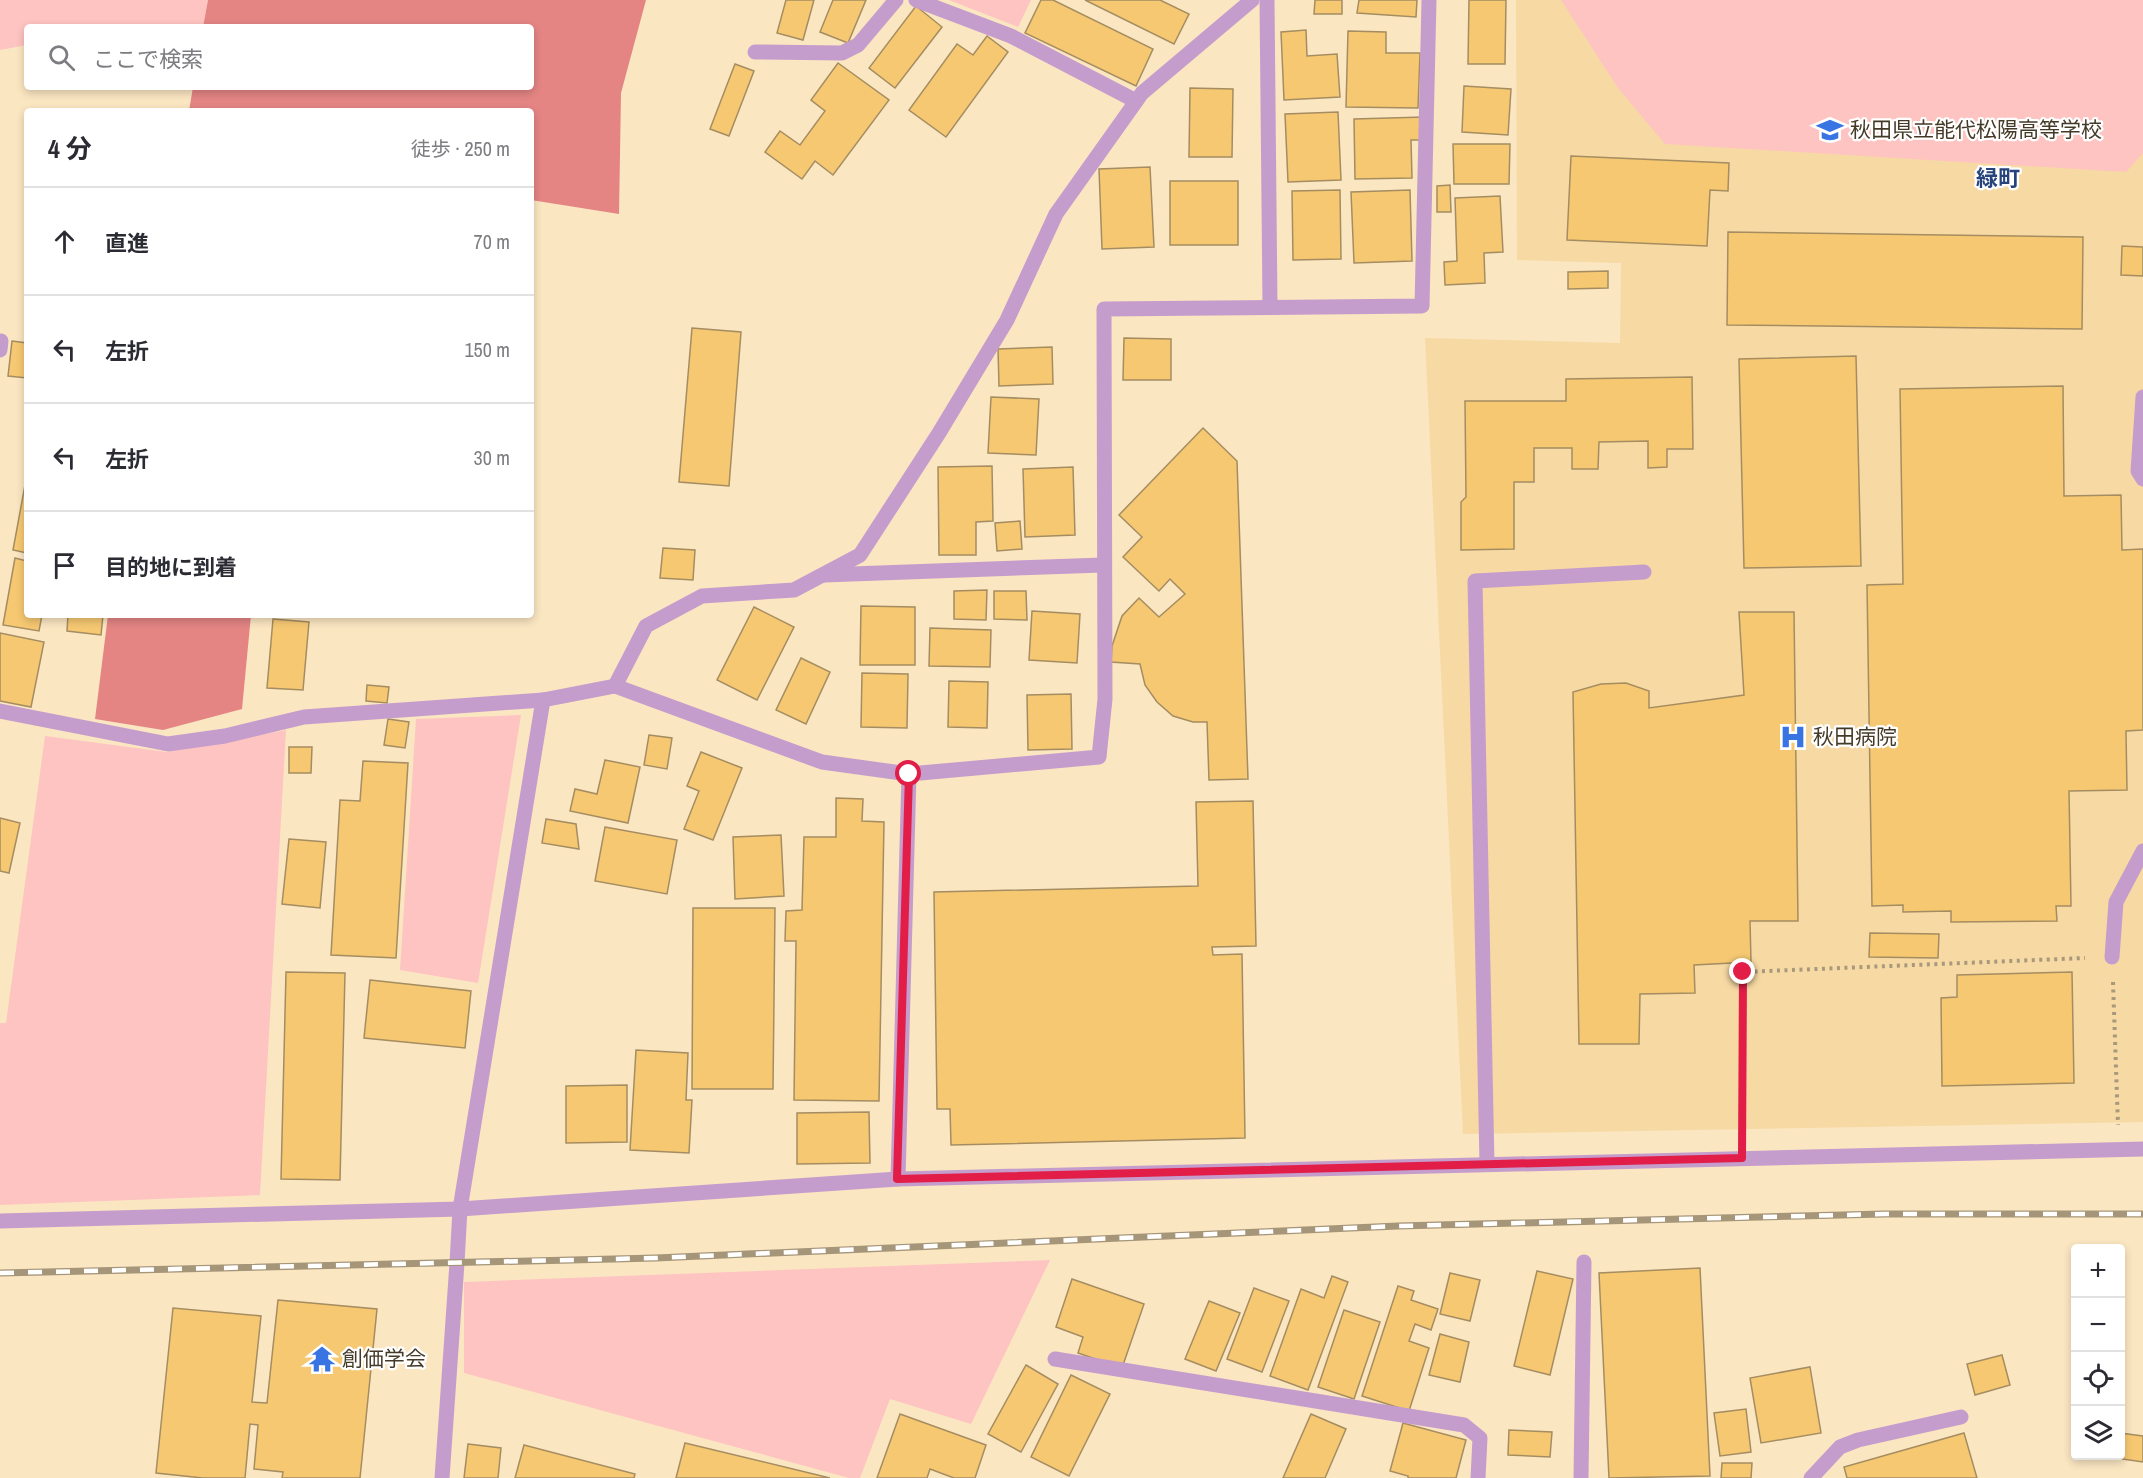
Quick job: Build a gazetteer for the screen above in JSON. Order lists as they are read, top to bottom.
{
  "districts": ["緑町"],
  "places": {
    "school or university": ["秋田県立能代松陽高等学校"],
    "hospital": ["秋田病院"],
    "temple": ["創価学会"]
  },
  "page": {
    "search": "ここで検索",
    "heading": ["4 分", "徒歩 · 250 m"],
    "list": [
      ["直進", "70 m"],
      ["左折", "150 m"],
      ["左折", "30 m"],
      "目的地に到着"
    ],
    "map_buttons": ["+", "−"]
  }
}
